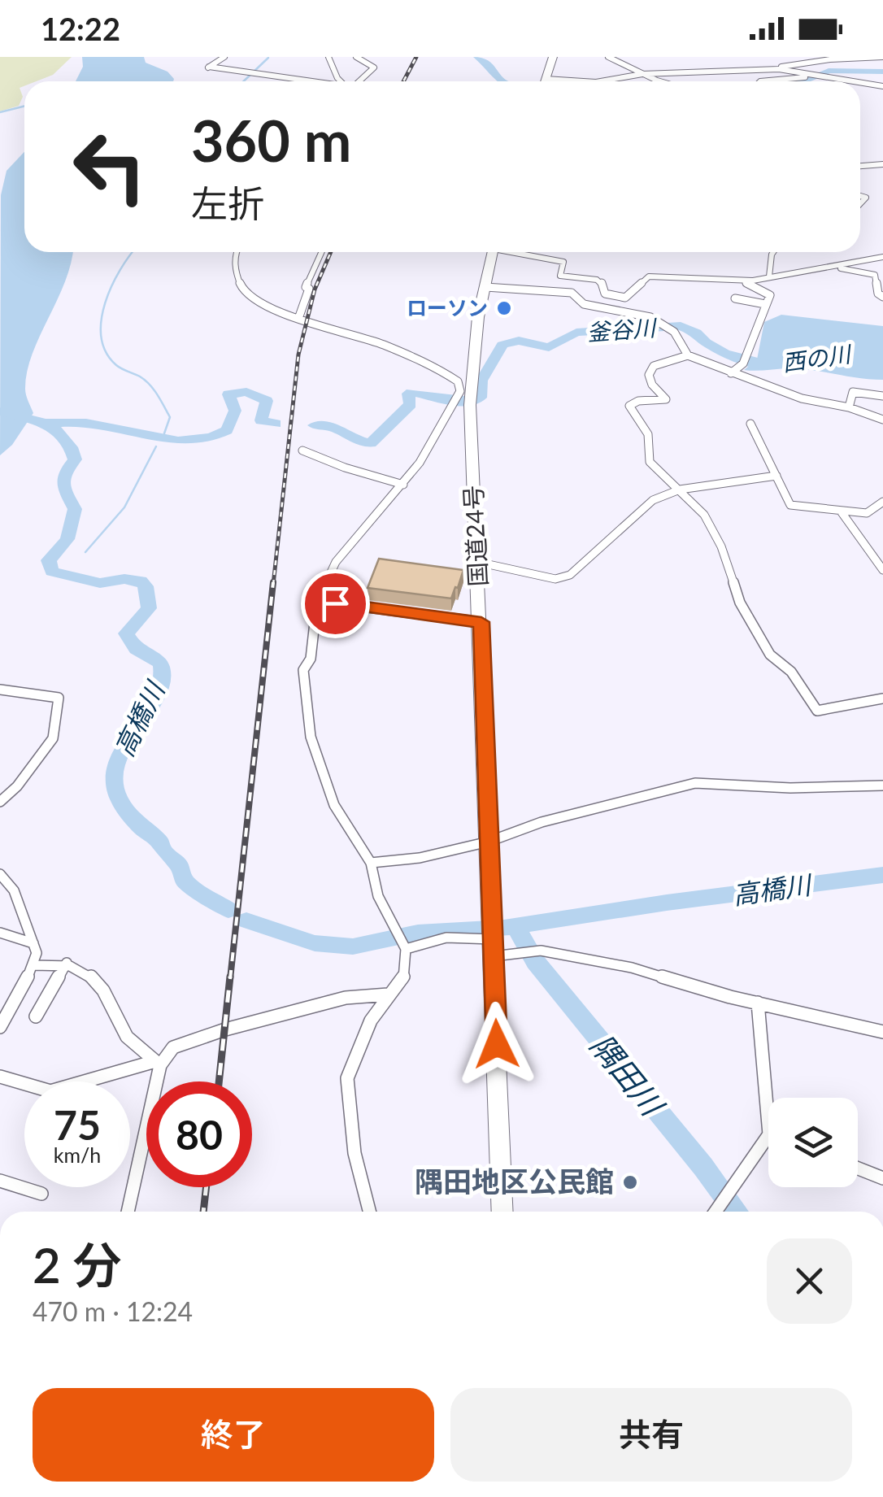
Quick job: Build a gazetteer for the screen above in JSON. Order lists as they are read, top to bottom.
{
  "streets": {
    "highway": ["国道24号"]
  },
  "water": [
    "釜谷川",
    "西の川",
    "高橋川",
    "隅田川"
  ],
  "places": ["ローソン", "隅田地区公民館"],
  "page": {
    "status": "12:22",
    "turn": ["360 m", "左折"],
    "speed": "75 km/h",
    "limit": "80",
    "heading": ["2 分", "470 m · 12:24"],
    "buttons": ["終了", "共有"]
  }
}
